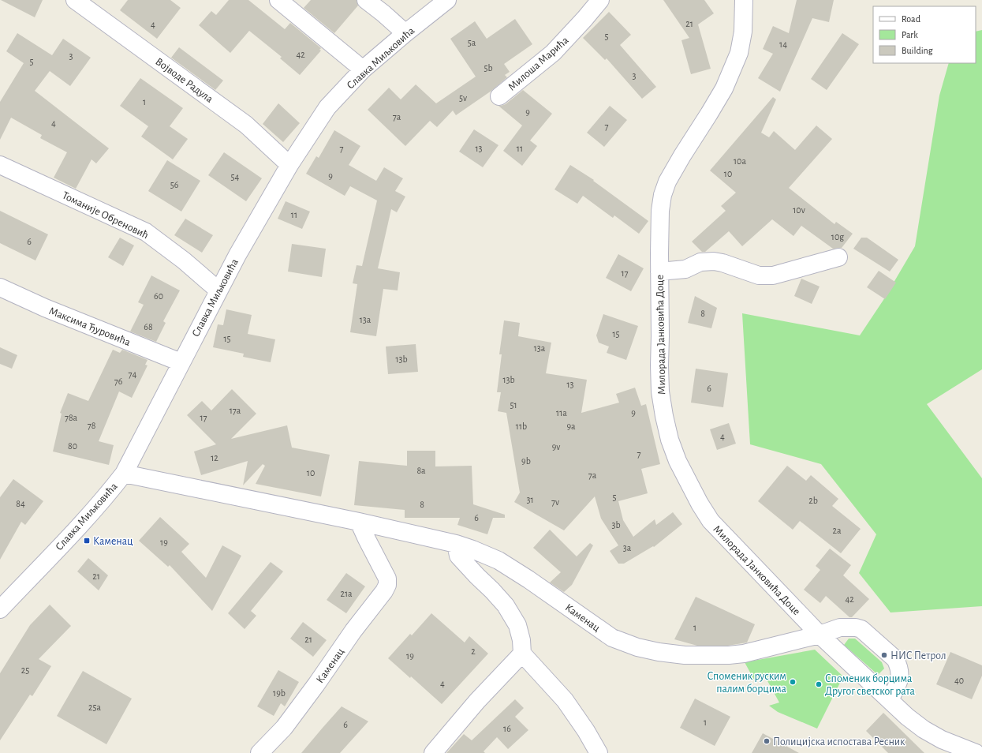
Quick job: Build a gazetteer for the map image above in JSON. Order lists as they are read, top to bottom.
{
  "streets": {
    "street": [
      "Славка Миљковића",
      "Милоша Марића",
      "Војводе Радула",
      "Томаније Обреновић",
      "Максима Ђуровића",
      "Милорада Јанковића Доце",
      "Каменац"
    ]
  },
  "crossings": [
    ["Славка Миљковића", "Војводе Радула"],
    ["Славка Миљковића", "Томаније Обреновић"],
    ["Славка Миљковића", "Максима Ђуровића"],
    ["Славка Миљковића", "Каменац"],
    ["Милорада Јанковића Доце", "Каменац"]
  ],
  "places": {
    "transit": ["Каменац"],
    "other": [
      "НИС Петрол",
      "Споменик руским палим борцима",
      "Споменик борцима Другог светског рата",
      "Полицијска испостава Ресник"
    ]
  },
  "house_numbers": [
    "21",
    "4",
    "5",
    "5a",
    "14",
    "42",
    "3",
    "5",
    "5b",
    "3",
    "5v",
    "1",
    "9",
    "7a",
    "4",
    "7",
    "7",
    "13",
    "11",
    "10a",
    "10",
    "9",
    "54",
    "56",
    "10v",
    "11",
    "10g",
    "6",
    "17",
    "60",
    "8",
    "13a",
    "68",
    "15",
    "15",
    "13a",
    "13b",
    "74",
    "13b",
    "76",
    "13",
    "6",
    "51",
    "17a",
    "11a",
    "9",
    "78a",
    "17",
    "78",
    "11b",
    "9a",
    "4",
    "80",
    "9v",
    "7",
    "12",
    "9b",
    "8a",
    "10",
    "7a",
    "5",
    "31",
    "2b",
    "7v",
    "84",
    "8",
    "6",
    "3b",
    "2a",
    "19",
    "3a",
    "21",
    "21a",
    "42",
    "1",
    "21",
    "2",
    "19",
    "25",
    "40",
    "4",
    "19b",
    "25a",
    "1",
    "6",
    "16"
  ],
  "legend": ["Road", "Park", "Building"]
}
